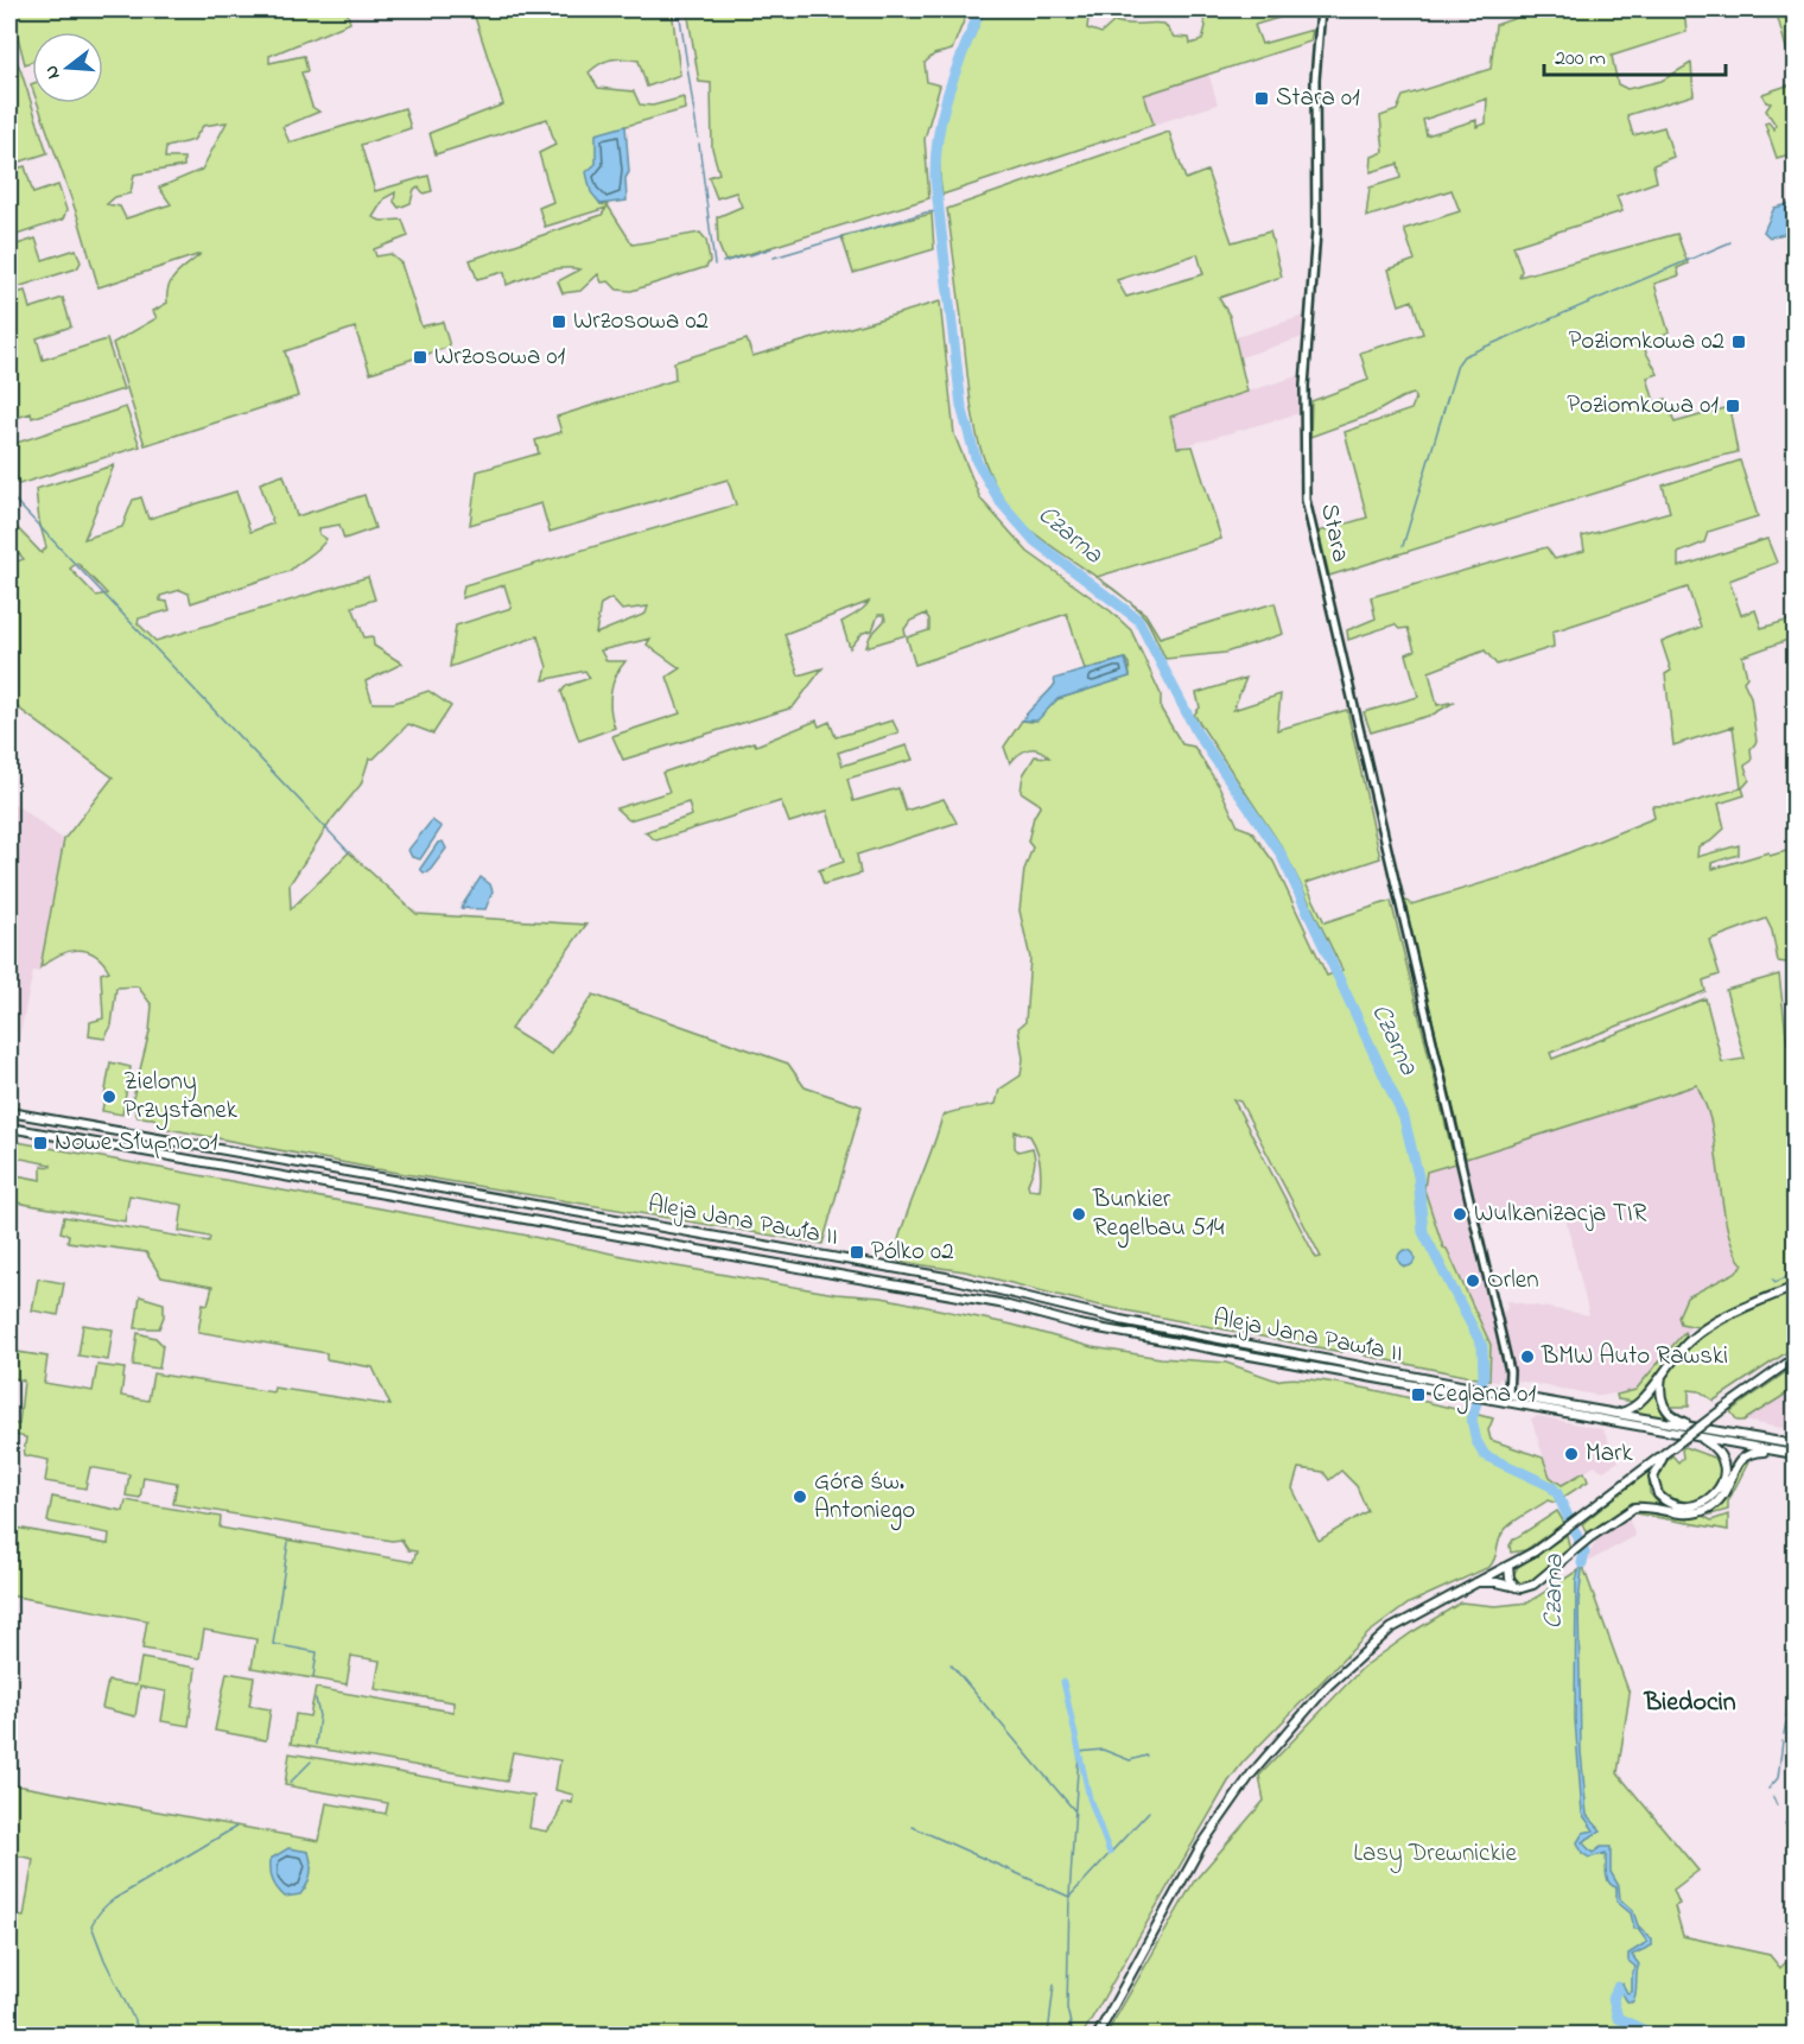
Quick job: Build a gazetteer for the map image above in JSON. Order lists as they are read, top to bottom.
{
  "streets": {
    "main road": ["Aleja Jana Pawła II"],
    "street": ["Stara"]
  },
  "districts": ["Biedocin"],
  "water": ["Czarna"],
  "parks": ["Lasy Drewnickie"],
  "places": {
    "transit": [
      "Stara 01",
      "Wrzosowa 02",
      "Poziomkowa 02",
      "Wrzosowa 01",
      "Poziomkowa 01",
      "Nowe Słupno 01",
      "Pólko 02",
      "Ceglana 01"
    ],
    "other": [
      "Zielony Przystanek",
      "Bunkier Regelbau 514",
      "Wulkanizacja TIR",
      "Orlen",
      "BMW Auto Rawski",
      "Mark",
      "Góra św. Antoniego"
    ]
  },
  "scale_bar": "200 m",
  "north": "left"
}
